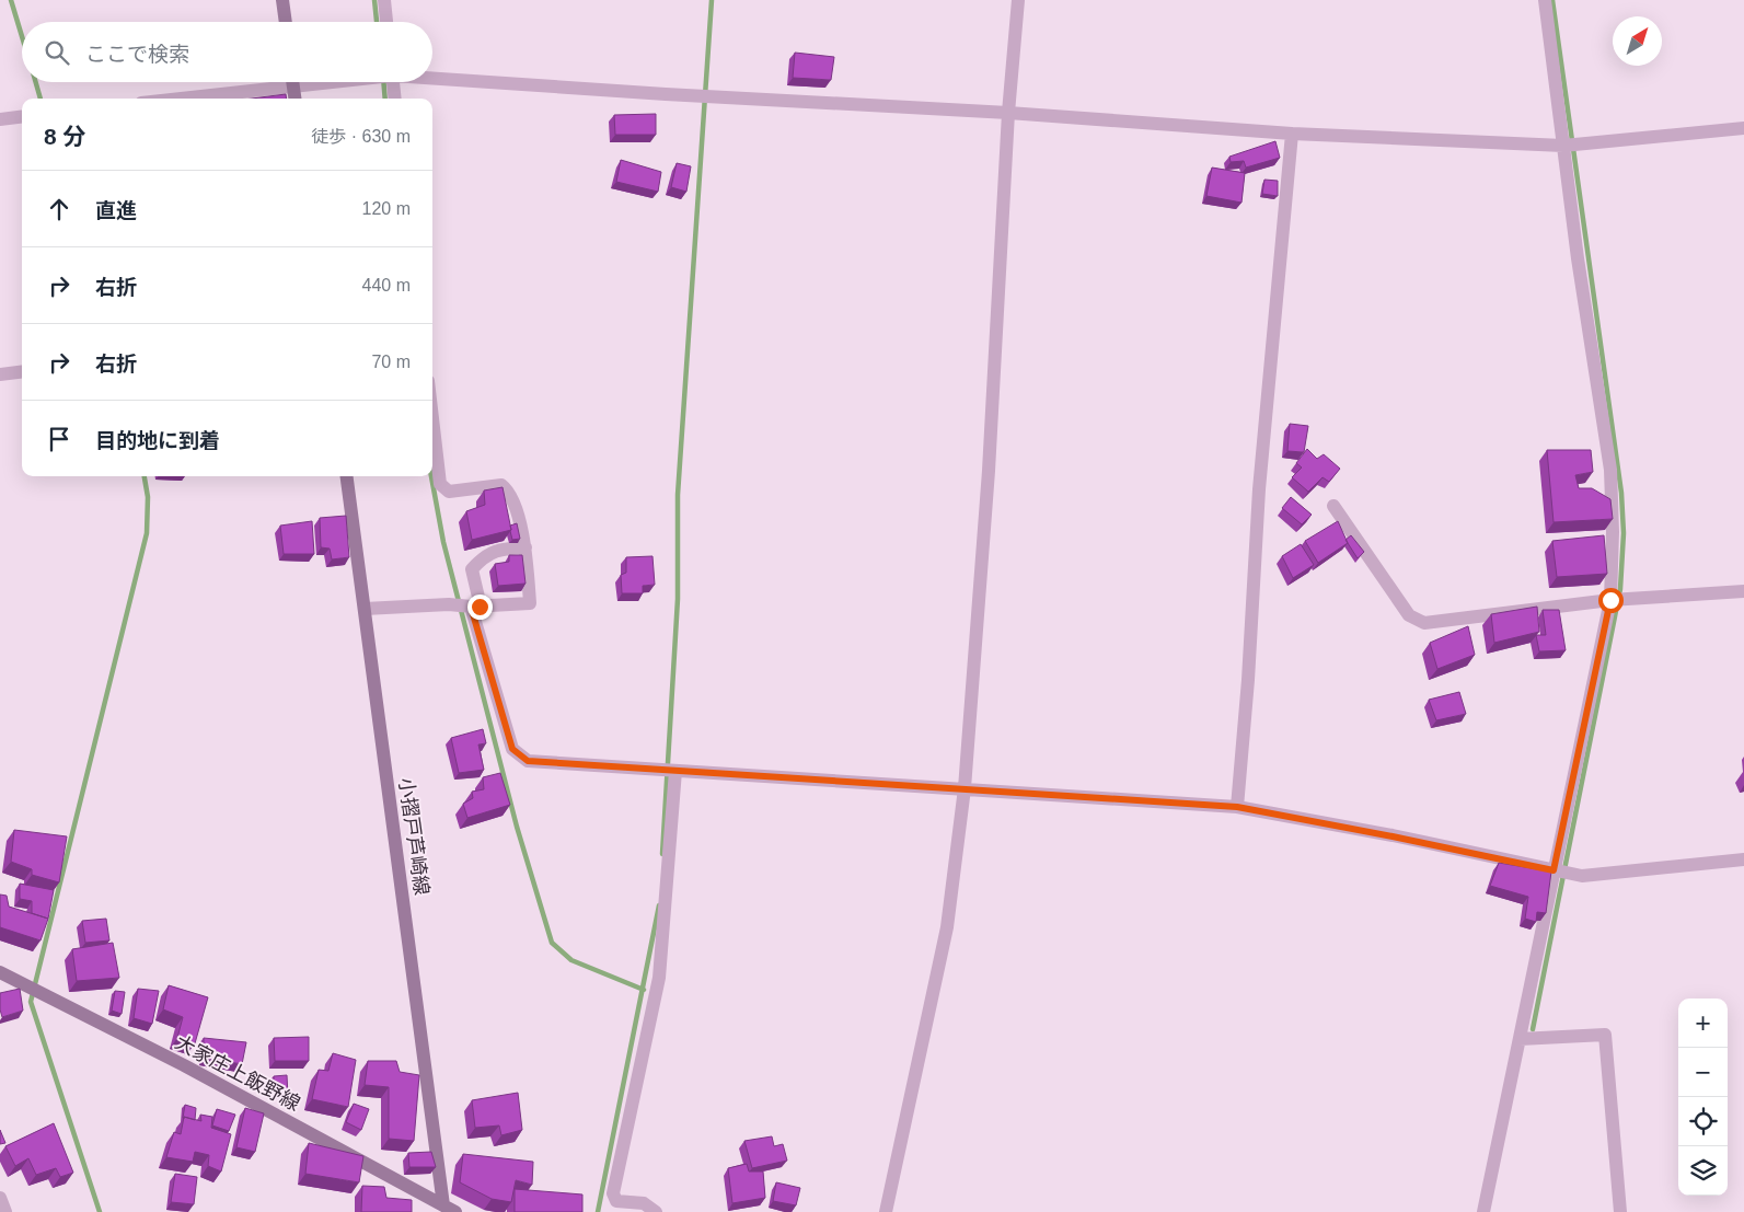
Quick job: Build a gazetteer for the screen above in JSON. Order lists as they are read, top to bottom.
{
  "streets": {
    "main road": ["小摺戸芦崎線", "大家庄上飯野線"]
  },
  "crossings": [
    ["小摺戸芦崎線", "大家庄上飯野線"]
  ],
  "north": "top right",
  "page": {
    "search": "ここで検索",
    "heading": ["8 分", "徒歩 · 630 m"],
    "list": [
      ["直進", "120 m"],
      ["右折", "440 m"],
      ["右折", "70 m"],
      "目的地に到着"
    ],
    "map_buttons": ["+", "−"]
  }
}
